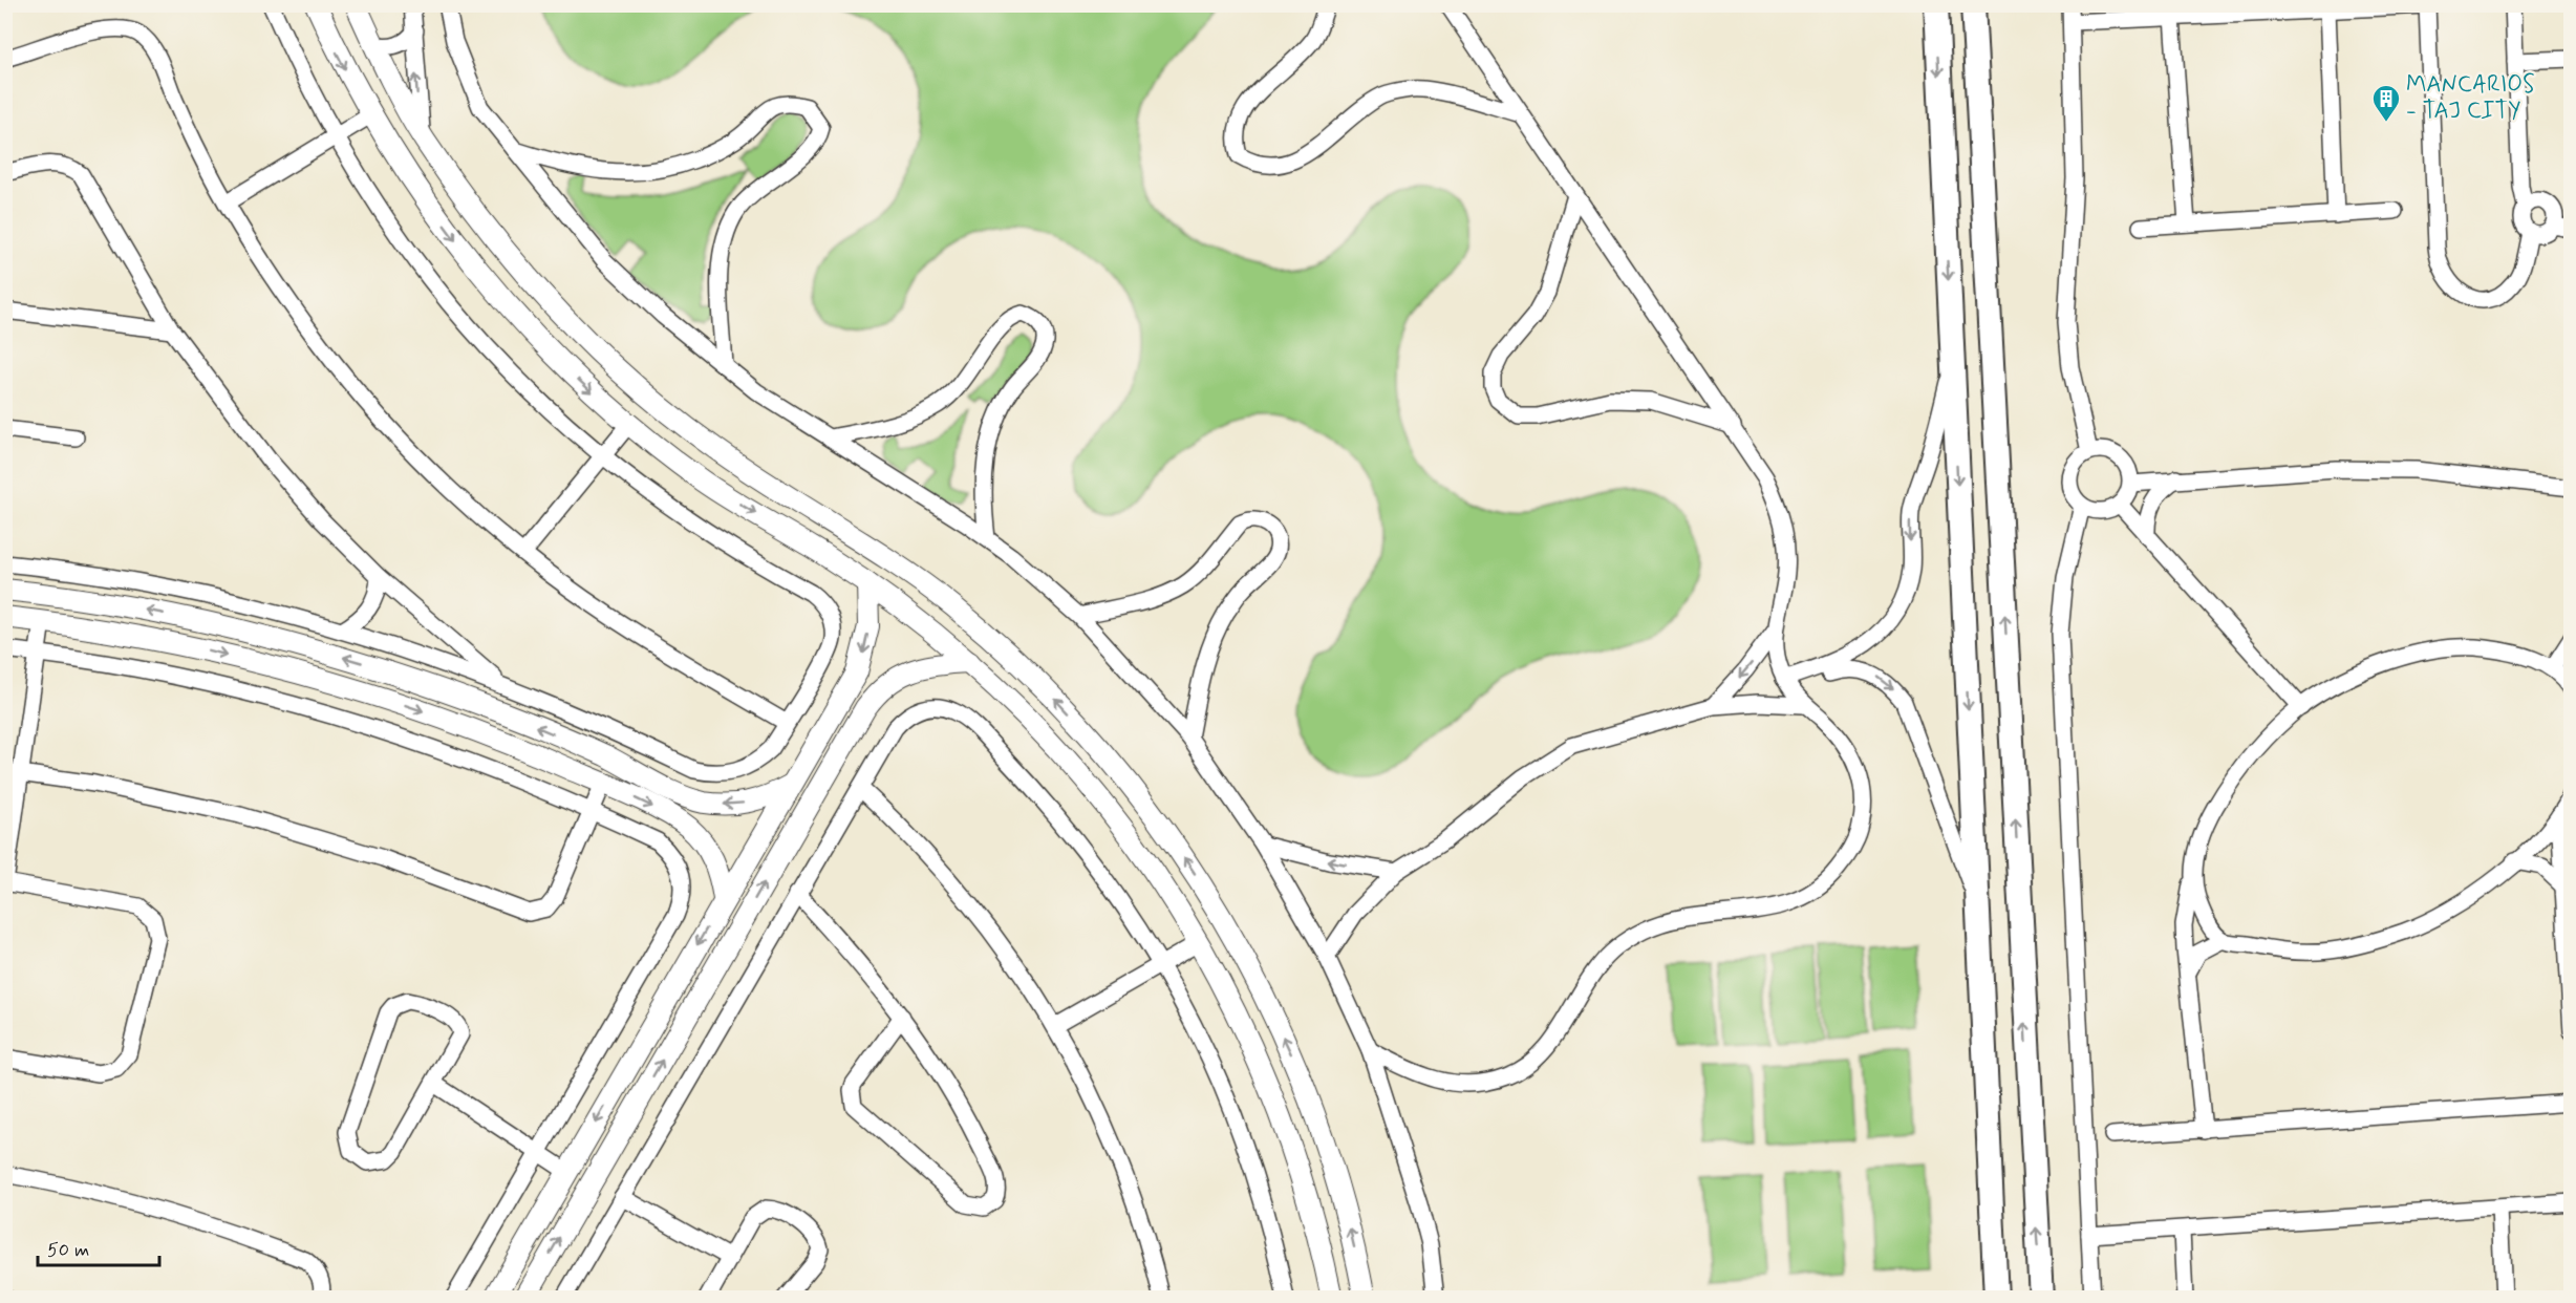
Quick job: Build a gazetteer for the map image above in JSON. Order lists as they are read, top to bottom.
{
  "places": {
    "building": ["MANCARIOS - TAJ CITY"]
  },
  "scale_bar": "50 m"
}
